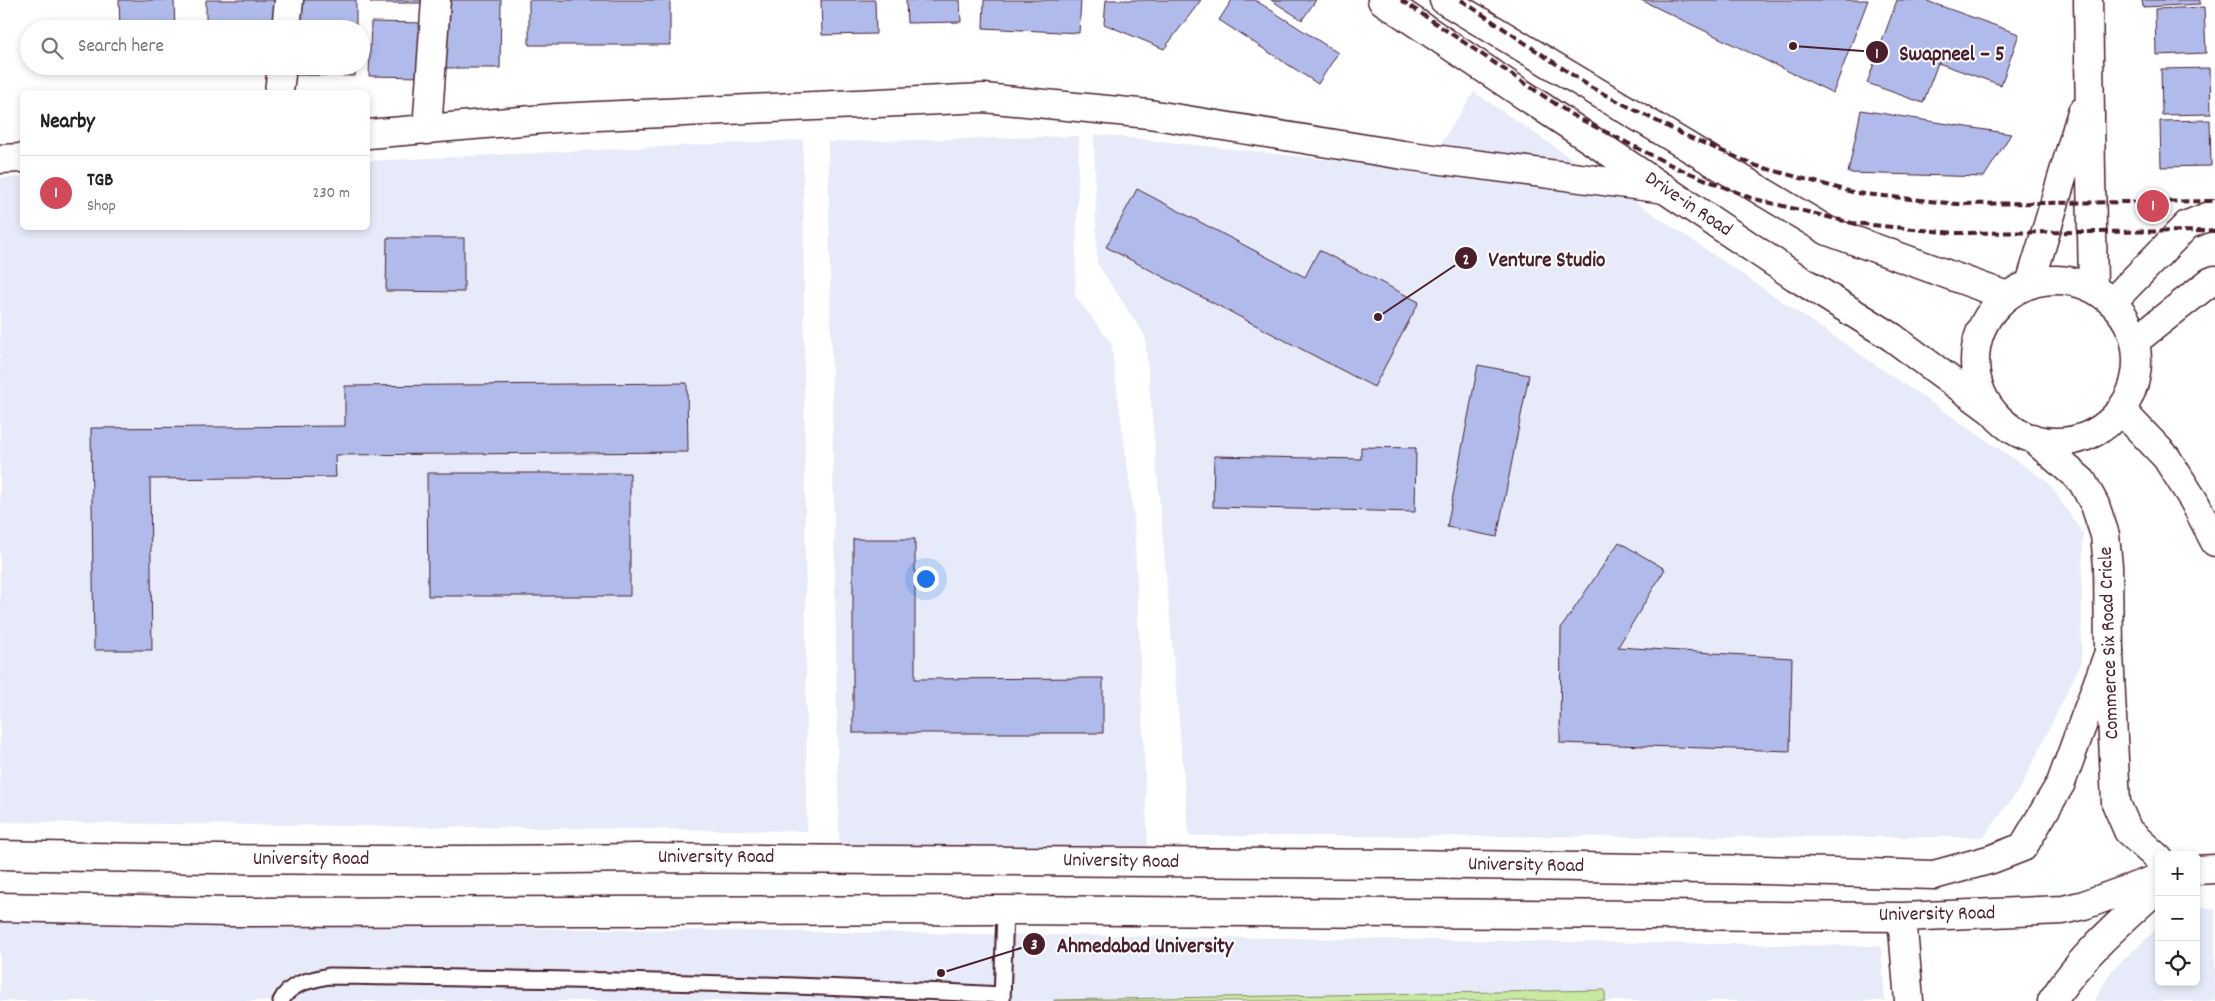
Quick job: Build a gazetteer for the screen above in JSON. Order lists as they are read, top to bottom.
{
  "streets": {
    "street": ["Drive-in Road", "Commerce Six Road Cricle", "University Road"]
  },
  "crossings": [
    ["Drive-in Road", "Commerce Six Road Cricle"],
    ["Commerce Six Road Cricle", "University Road"]
  ],
  "places": ["Swapneel – 5", "Venture Studio", "Ahmedabad University"],
  "page": {
    "search": "Search here",
    "heading": "Nearby",
    "list": [
      {
        "mark": "1",
        "name": "TGB",
        "note": "Shop",
        "value": "230 m"
      }
    ],
    "pins": "1",
    "map_buttons": ["+", "−"]
  }
}
